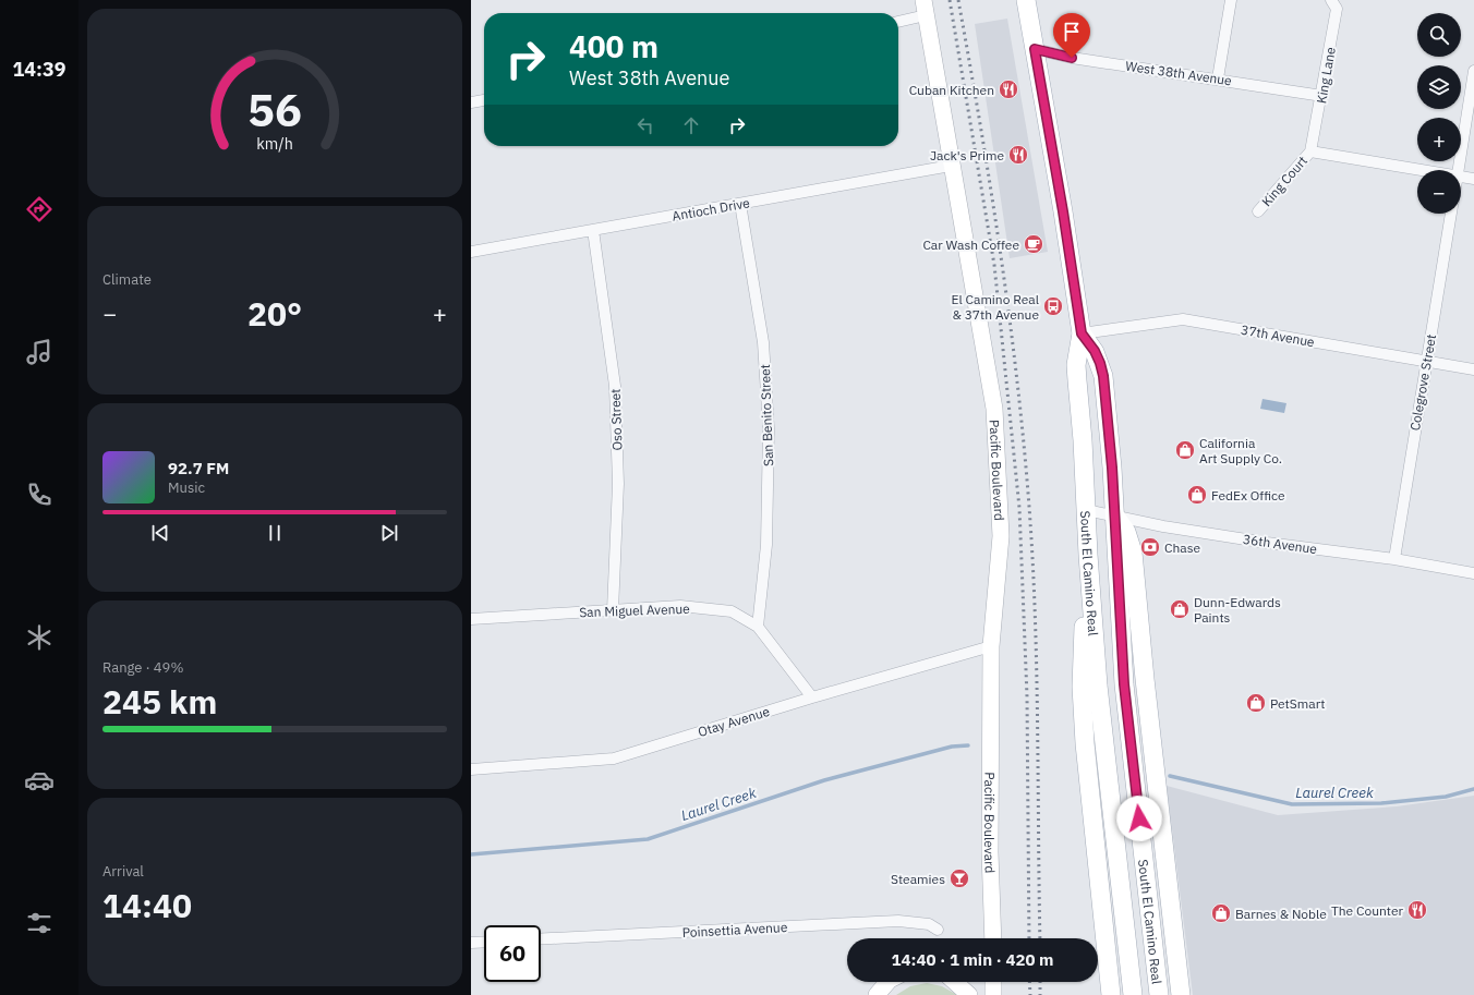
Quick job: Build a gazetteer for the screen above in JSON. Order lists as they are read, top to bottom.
{
  "streets": {
    "main road": ["South El Camino Real"],
    "street": [
      "West 38th Avenue",
      "King Lane",
      "King Court",
      "Antioch Drive",
      "37th Avenue",
      "Colegrove Street",
      "San Benito Street",
      "Oso Street",
      "Pacific Boulevard",
      "36th Avenue",
      "San Miguel Avenue",
      "Otay Avenue",
      "Poinsettia Avenue"
    ]
  },
  "crossings": [
    ["West 38th Avenue", "King Lane"],
    ["West 38th Avenue", "South El Camino Real"],
    ["King Lane", "King Court"],
    ["Antioch Drive", "San Benito Street"],
    ["Antioch Drive", "Oso Street"],
    ["Antioch Drive", "Pacific Boulevard"],
    ["37th Avenue", "Colegrove Street"],
    ["37th Avenue", "South El Camino Real"],
    ["Colegrove Street", "36th Avenue"],
    ["San Benito Street", "San Miguel Avenue"],
    ["Oso Street", "San Miguel Avenue"],
    ["Pacific Boulevard", "Otay Avenue"],
    ["36th Avenue", "South El Camino Real"],
    ["San Miguel Avenue", "Otay Avenue"]
  ],
  "water": ["Laurel Creek"],
  "places": {
    "restaurant": ["Cuban Kitchen", "Jack's Prime", "The Counter"],
    "cafe": ["Car Wash Coffee"],
    "bus stop": ["El Camino Real & 37th Avenue"],
    "shop": [
      "California Art Supply Co.",
      "FedEx Office",
      "Dunn-Edwards Paints",
      "PetSmart",
      "Barnes & Noble"
    ],
    "bank": ["Chase"],
    "bar": ["Steamies"]
  },
  "page": {
    "tabs": "14:39",
    "map_buttons": ["+", "−"],
    "turn": ["400 m", "West 38th Avenue"],
    "tile": [
      "Climate",
      ["Range · 49%", "245 km"],
      ["Arrival", "14:40"]
    ],
    "heat": ["−", "20°", "+"],
    "song": ["92.7 FM", "Music"],
    "limit": "60",
    "trip": "14:40 · 1 min · 420 m",
    "gauge": ["56", "km/h"]
  }
}
